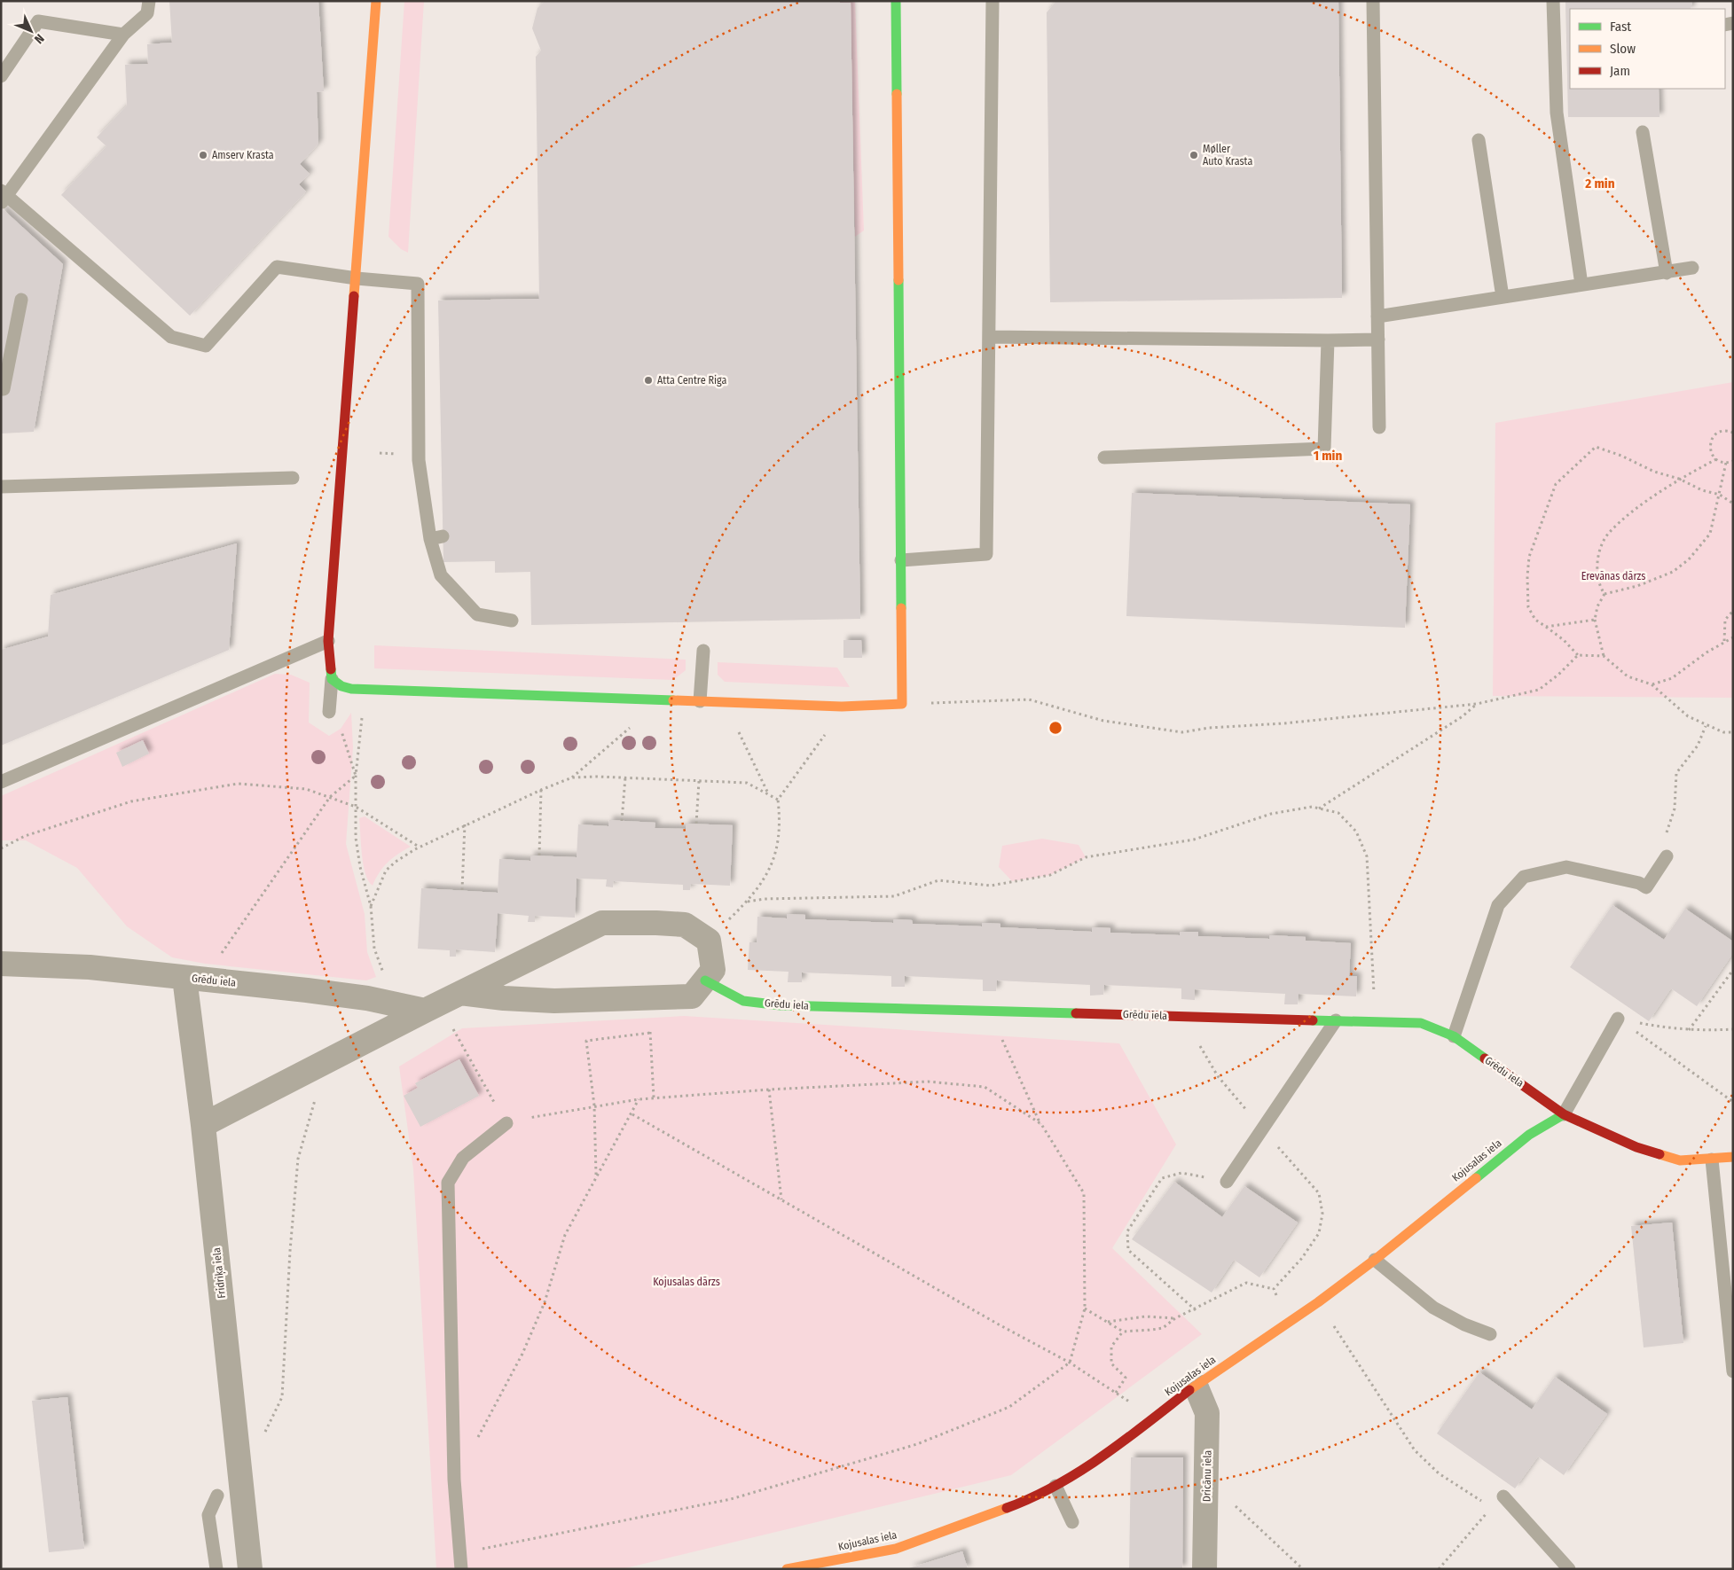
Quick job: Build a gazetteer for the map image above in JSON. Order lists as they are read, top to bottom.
{
  "streets": {
    "street": [
      "Grēdu iela",
      "Kojusalas iela",
      "Fridriķa iela",
      "Dricānu iela"
    ]
  },
  "crossings": [
    ["Grēdu iela", "Kojusalas iela"],
    ["Grēdu iela", "Fridriķa iela"],
    ["Kojusalas iela", "Dricānu iela"]
  ],
  "parks": ["Erevānas dārzs", "Kojusalas dārzs"],
  "places": ["Amserv Krasta", "Møller Auto Krasta", "Atta Centre Riga"],
  "legend": ["Fast", "Slow", "Jam"],
  "north": "bottom right",
  "rings": ["2 min", "1 min"]
}
